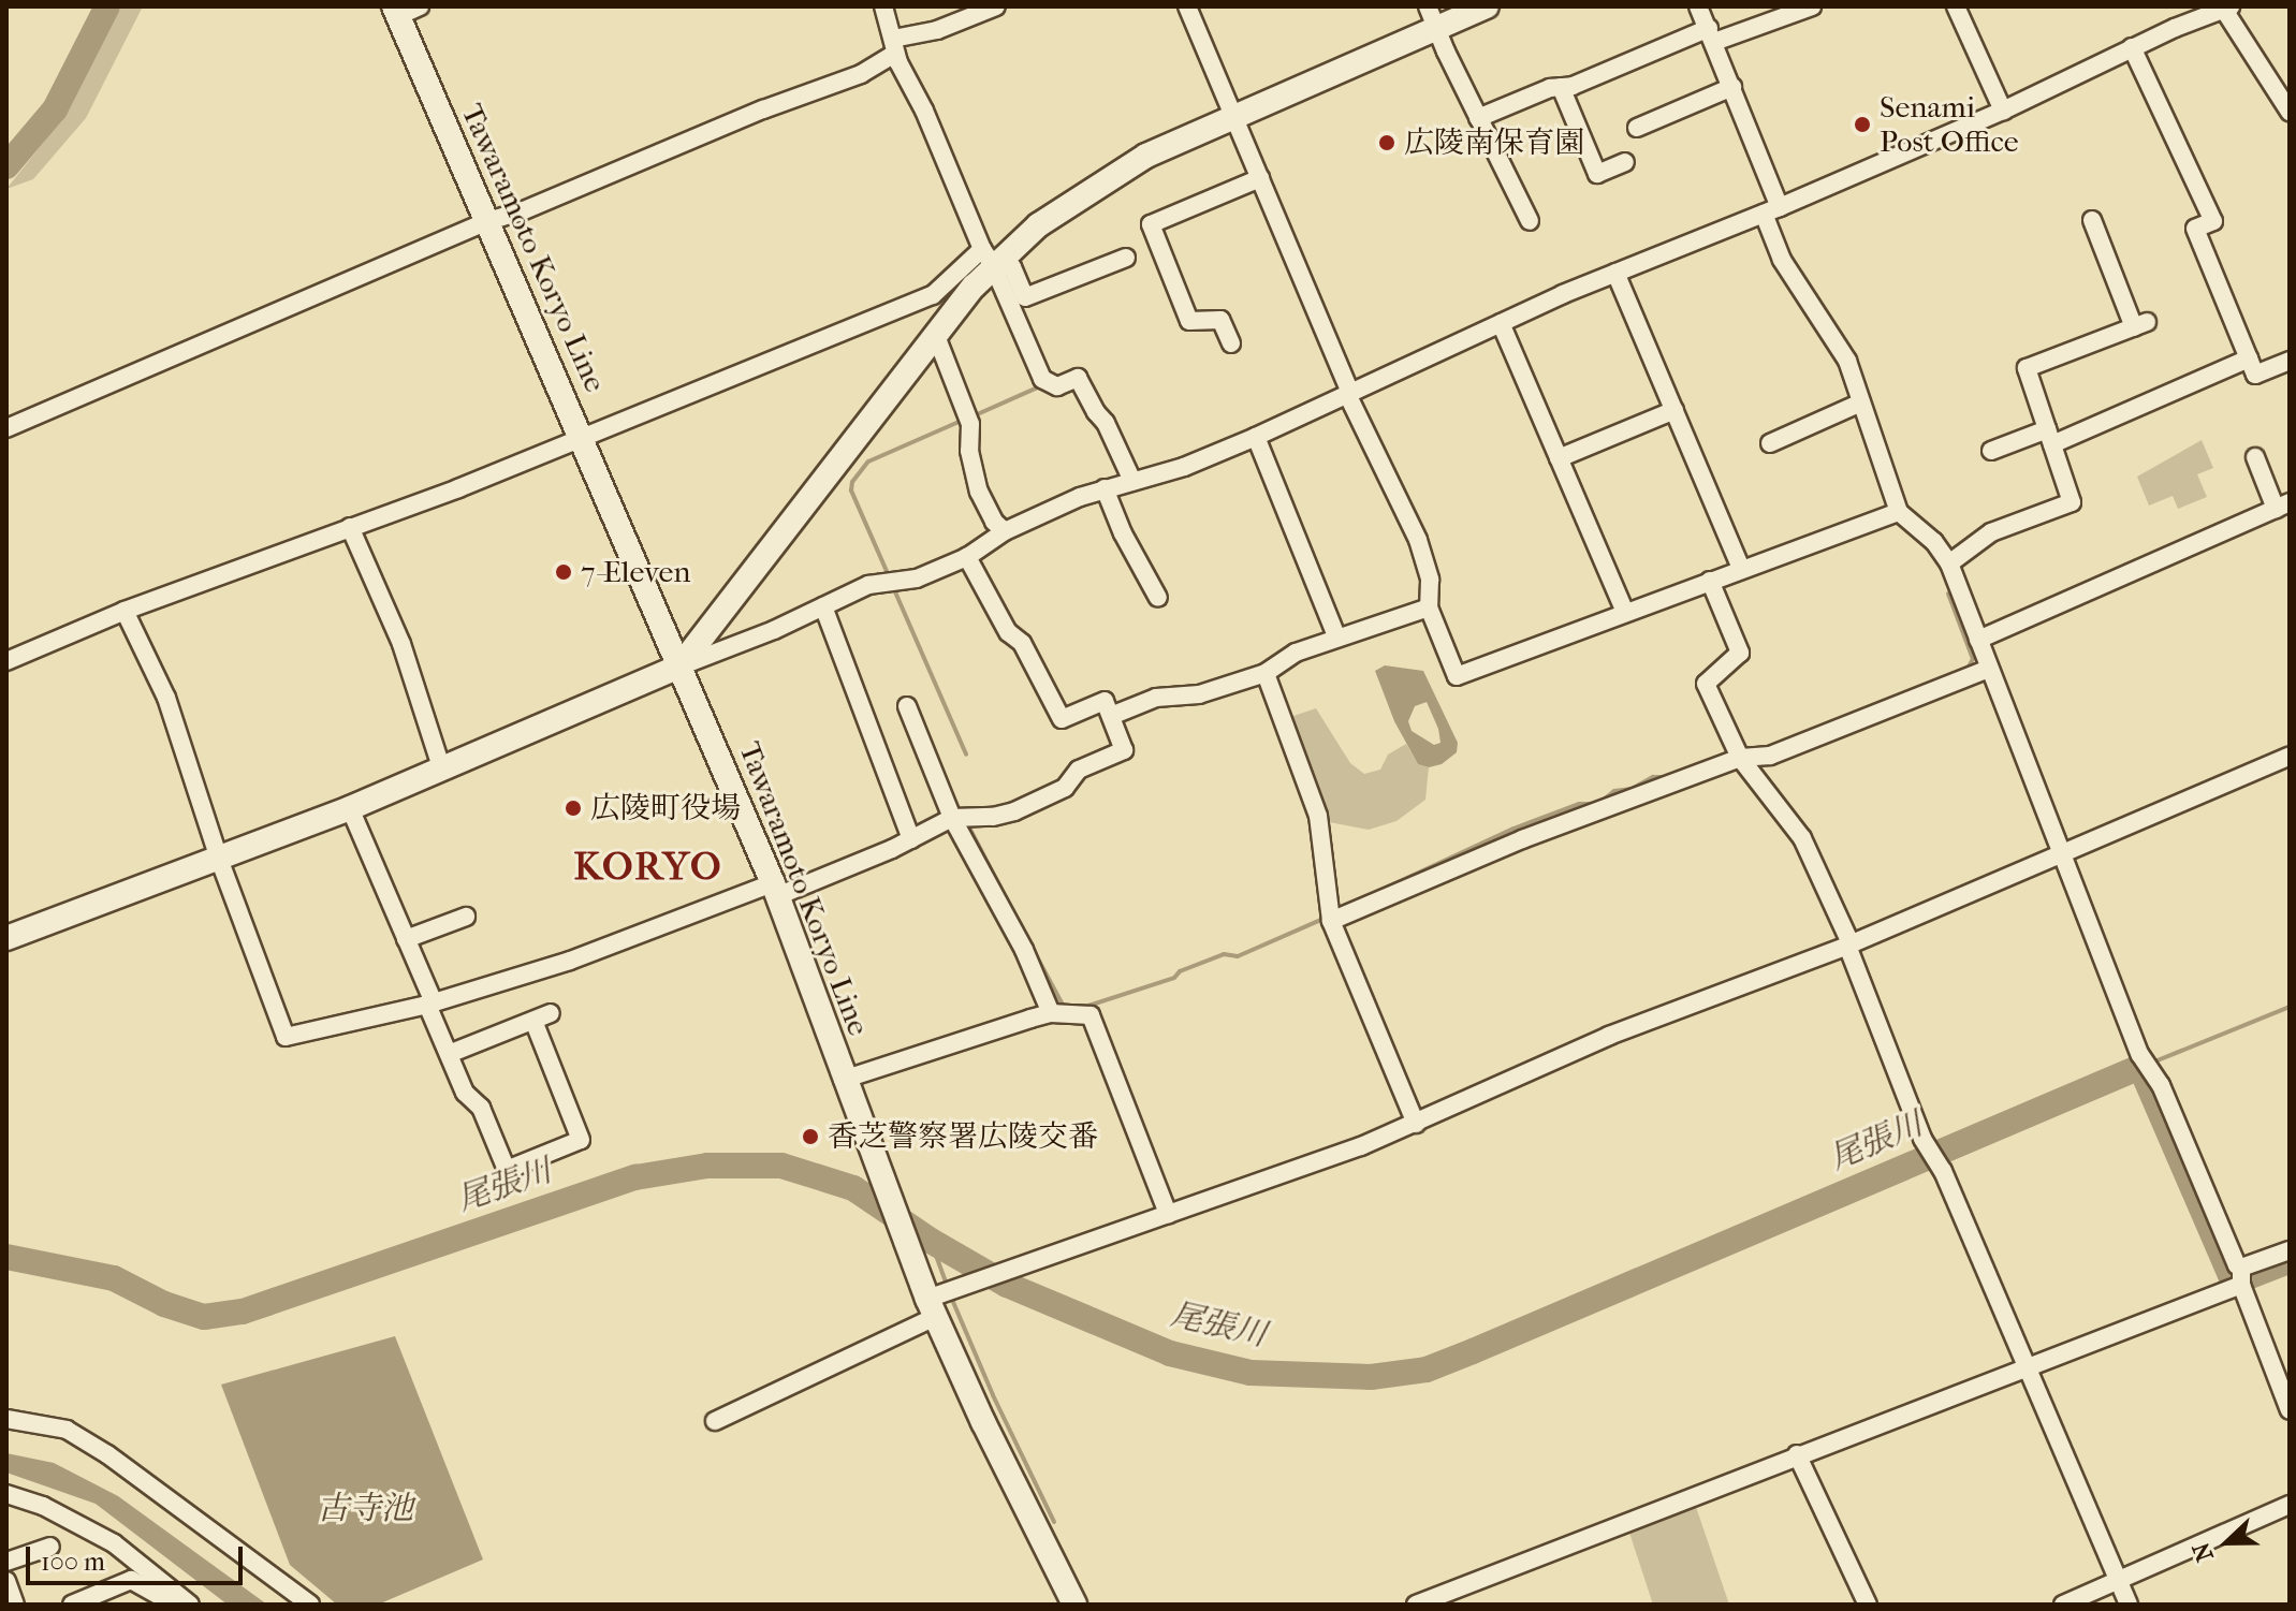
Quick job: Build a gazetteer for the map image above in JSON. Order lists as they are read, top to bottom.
{
  "streets": {
    "street": ["Tawaramoto Koryo Line"]
  },
  "districts": ["KORYO"],
  "water": ["尾張川", "古寺池"],
  "places": [
    "Senami Post Office",
    "広陵南保育園",
    "7-Eleven",
    "広陵町役場",
    "香芝警察署広陵交番"
  ],
  "scale_bar": "100 m",
  "north": "left"
}
